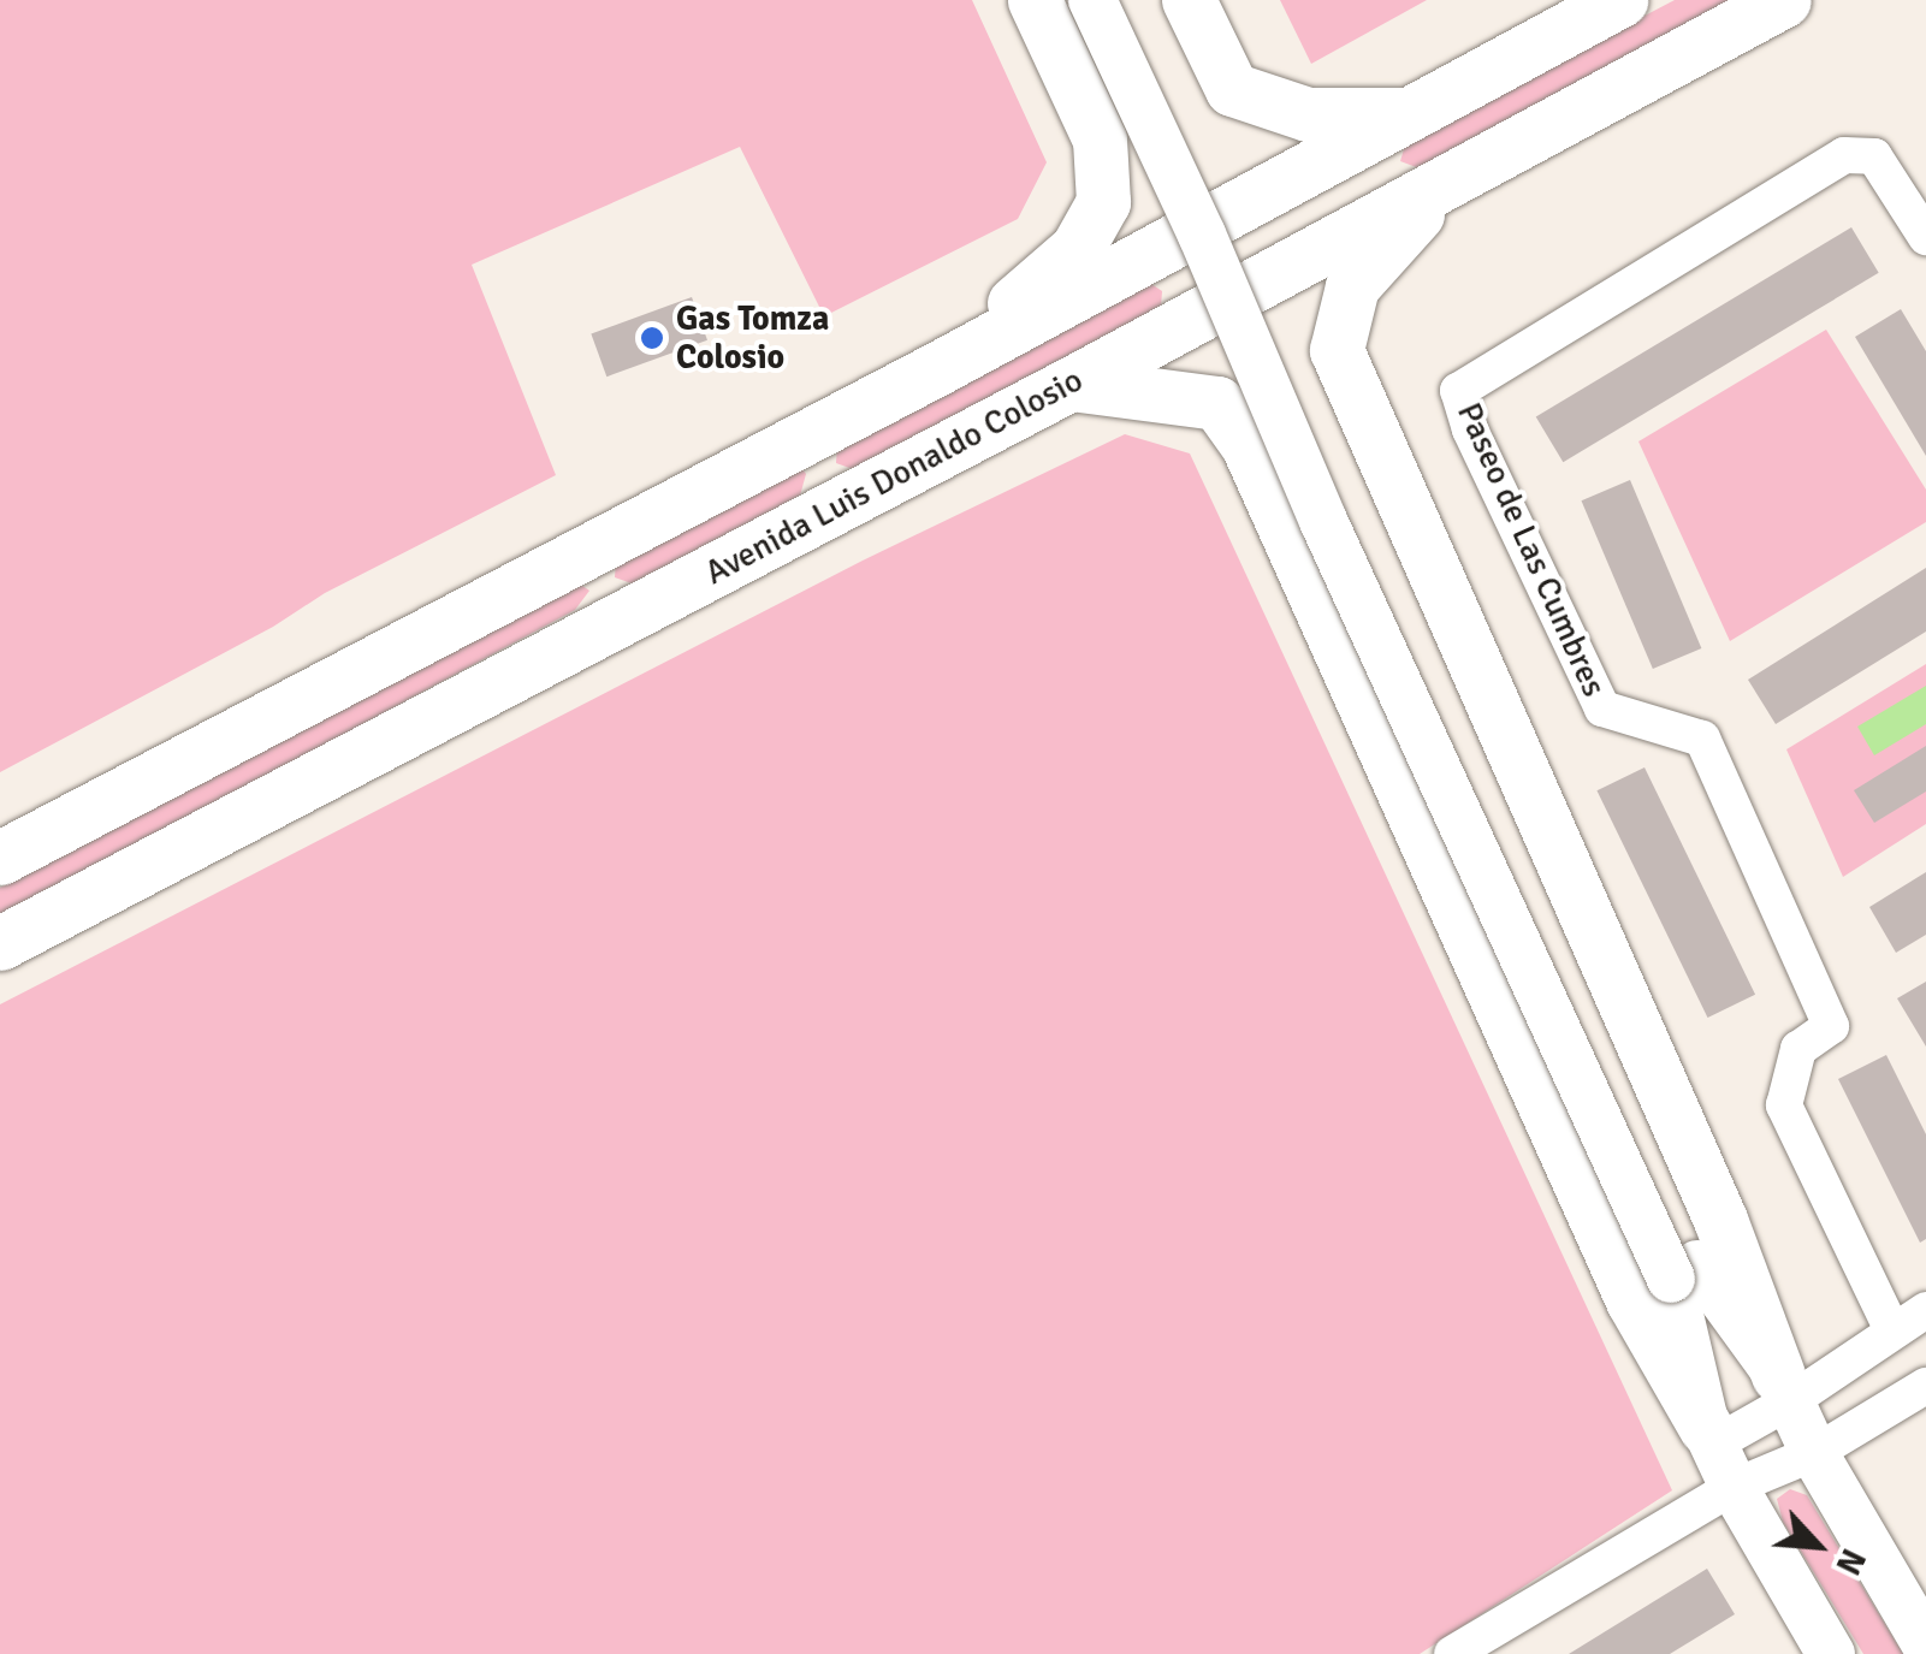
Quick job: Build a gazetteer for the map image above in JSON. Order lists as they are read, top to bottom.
{
  "streets": {
    "main road": ["Avenida Luis Donaldo Colosio"],
    "street": ["Paseo de Las Cumbres"]
  },
  "places": ["Gas Tomza Colosio"],
  "north": "bottom right"
}
